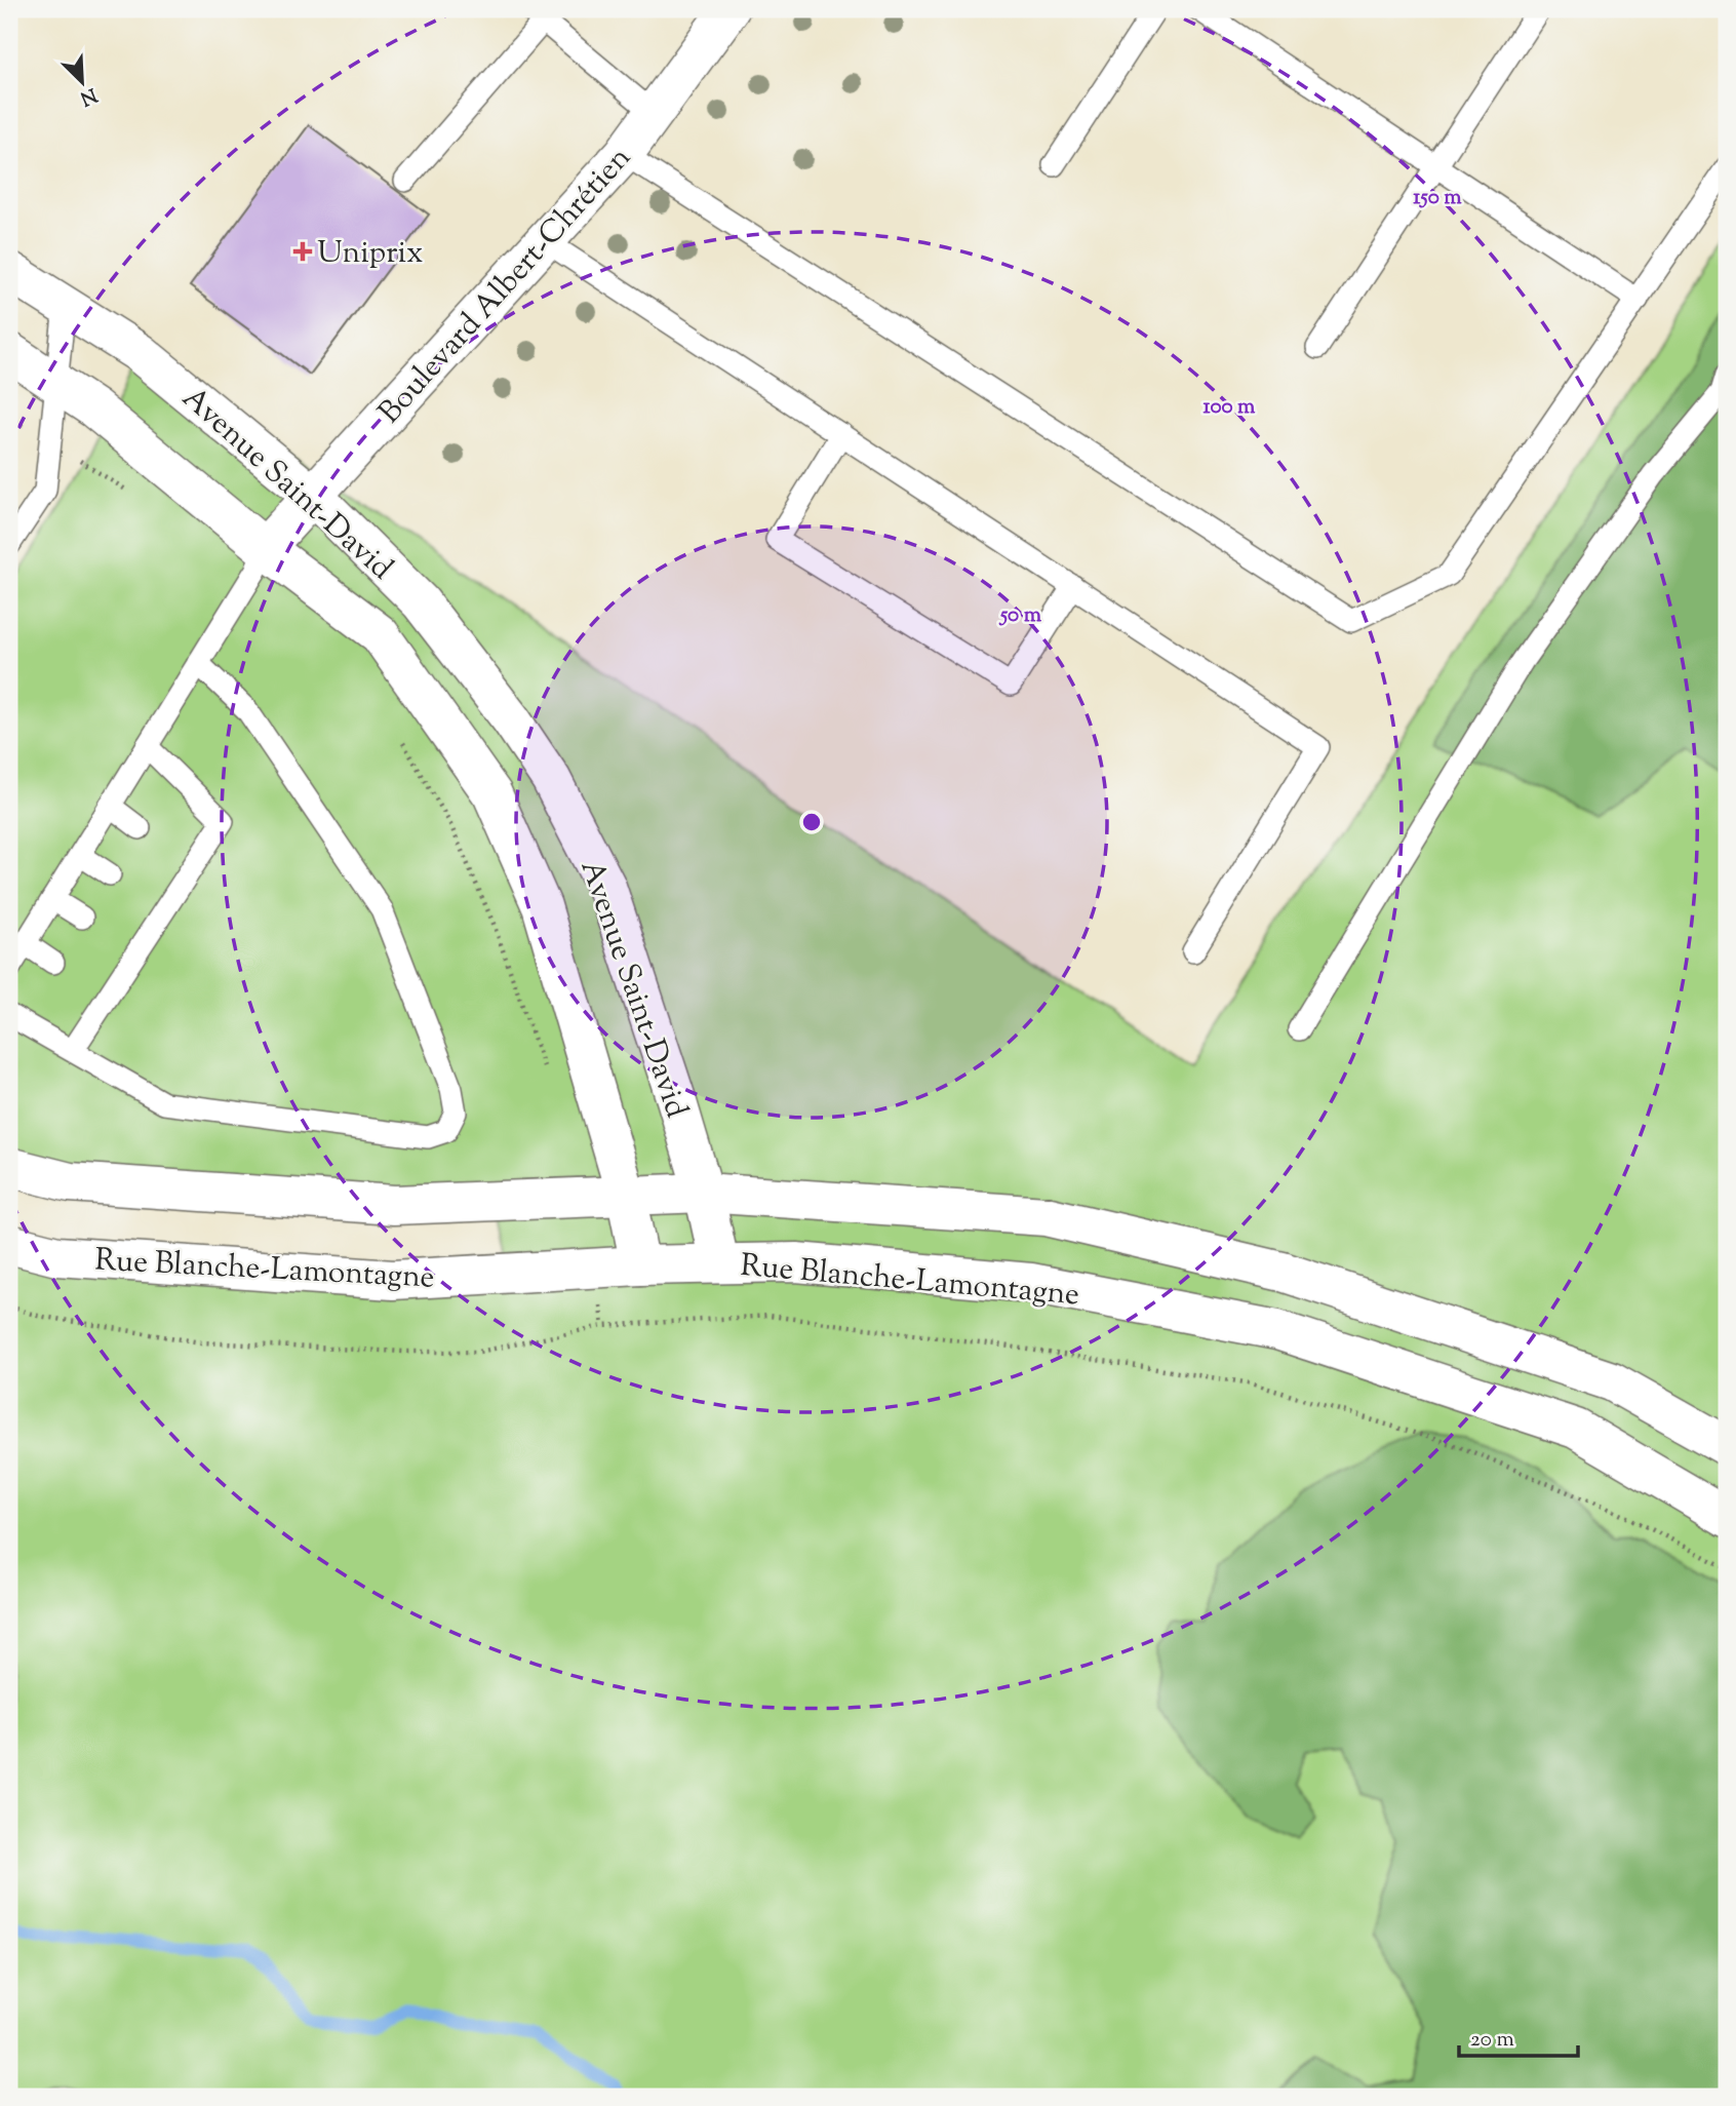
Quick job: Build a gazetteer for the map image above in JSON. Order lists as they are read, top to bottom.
{
  "streets": {
    "street": ["Boulevard Albert-Chrétien", "Avenue Saint-David", "Rue Blanche-Lamontagne"]
  },
  "crossings": [
    ["Boulevard Albert-Chrétien", "Avenue Saint-David"],
    ["Avenue Saint-David", "Rue Blanche-Lamontagne"]
  ],
  "places": {
    "health": ["Uniprix"]
  },
  "scale_bar": "20 m",
  "north": "bottom right",
  "rings": ["150 m", "100 m", "50 m"]
}
